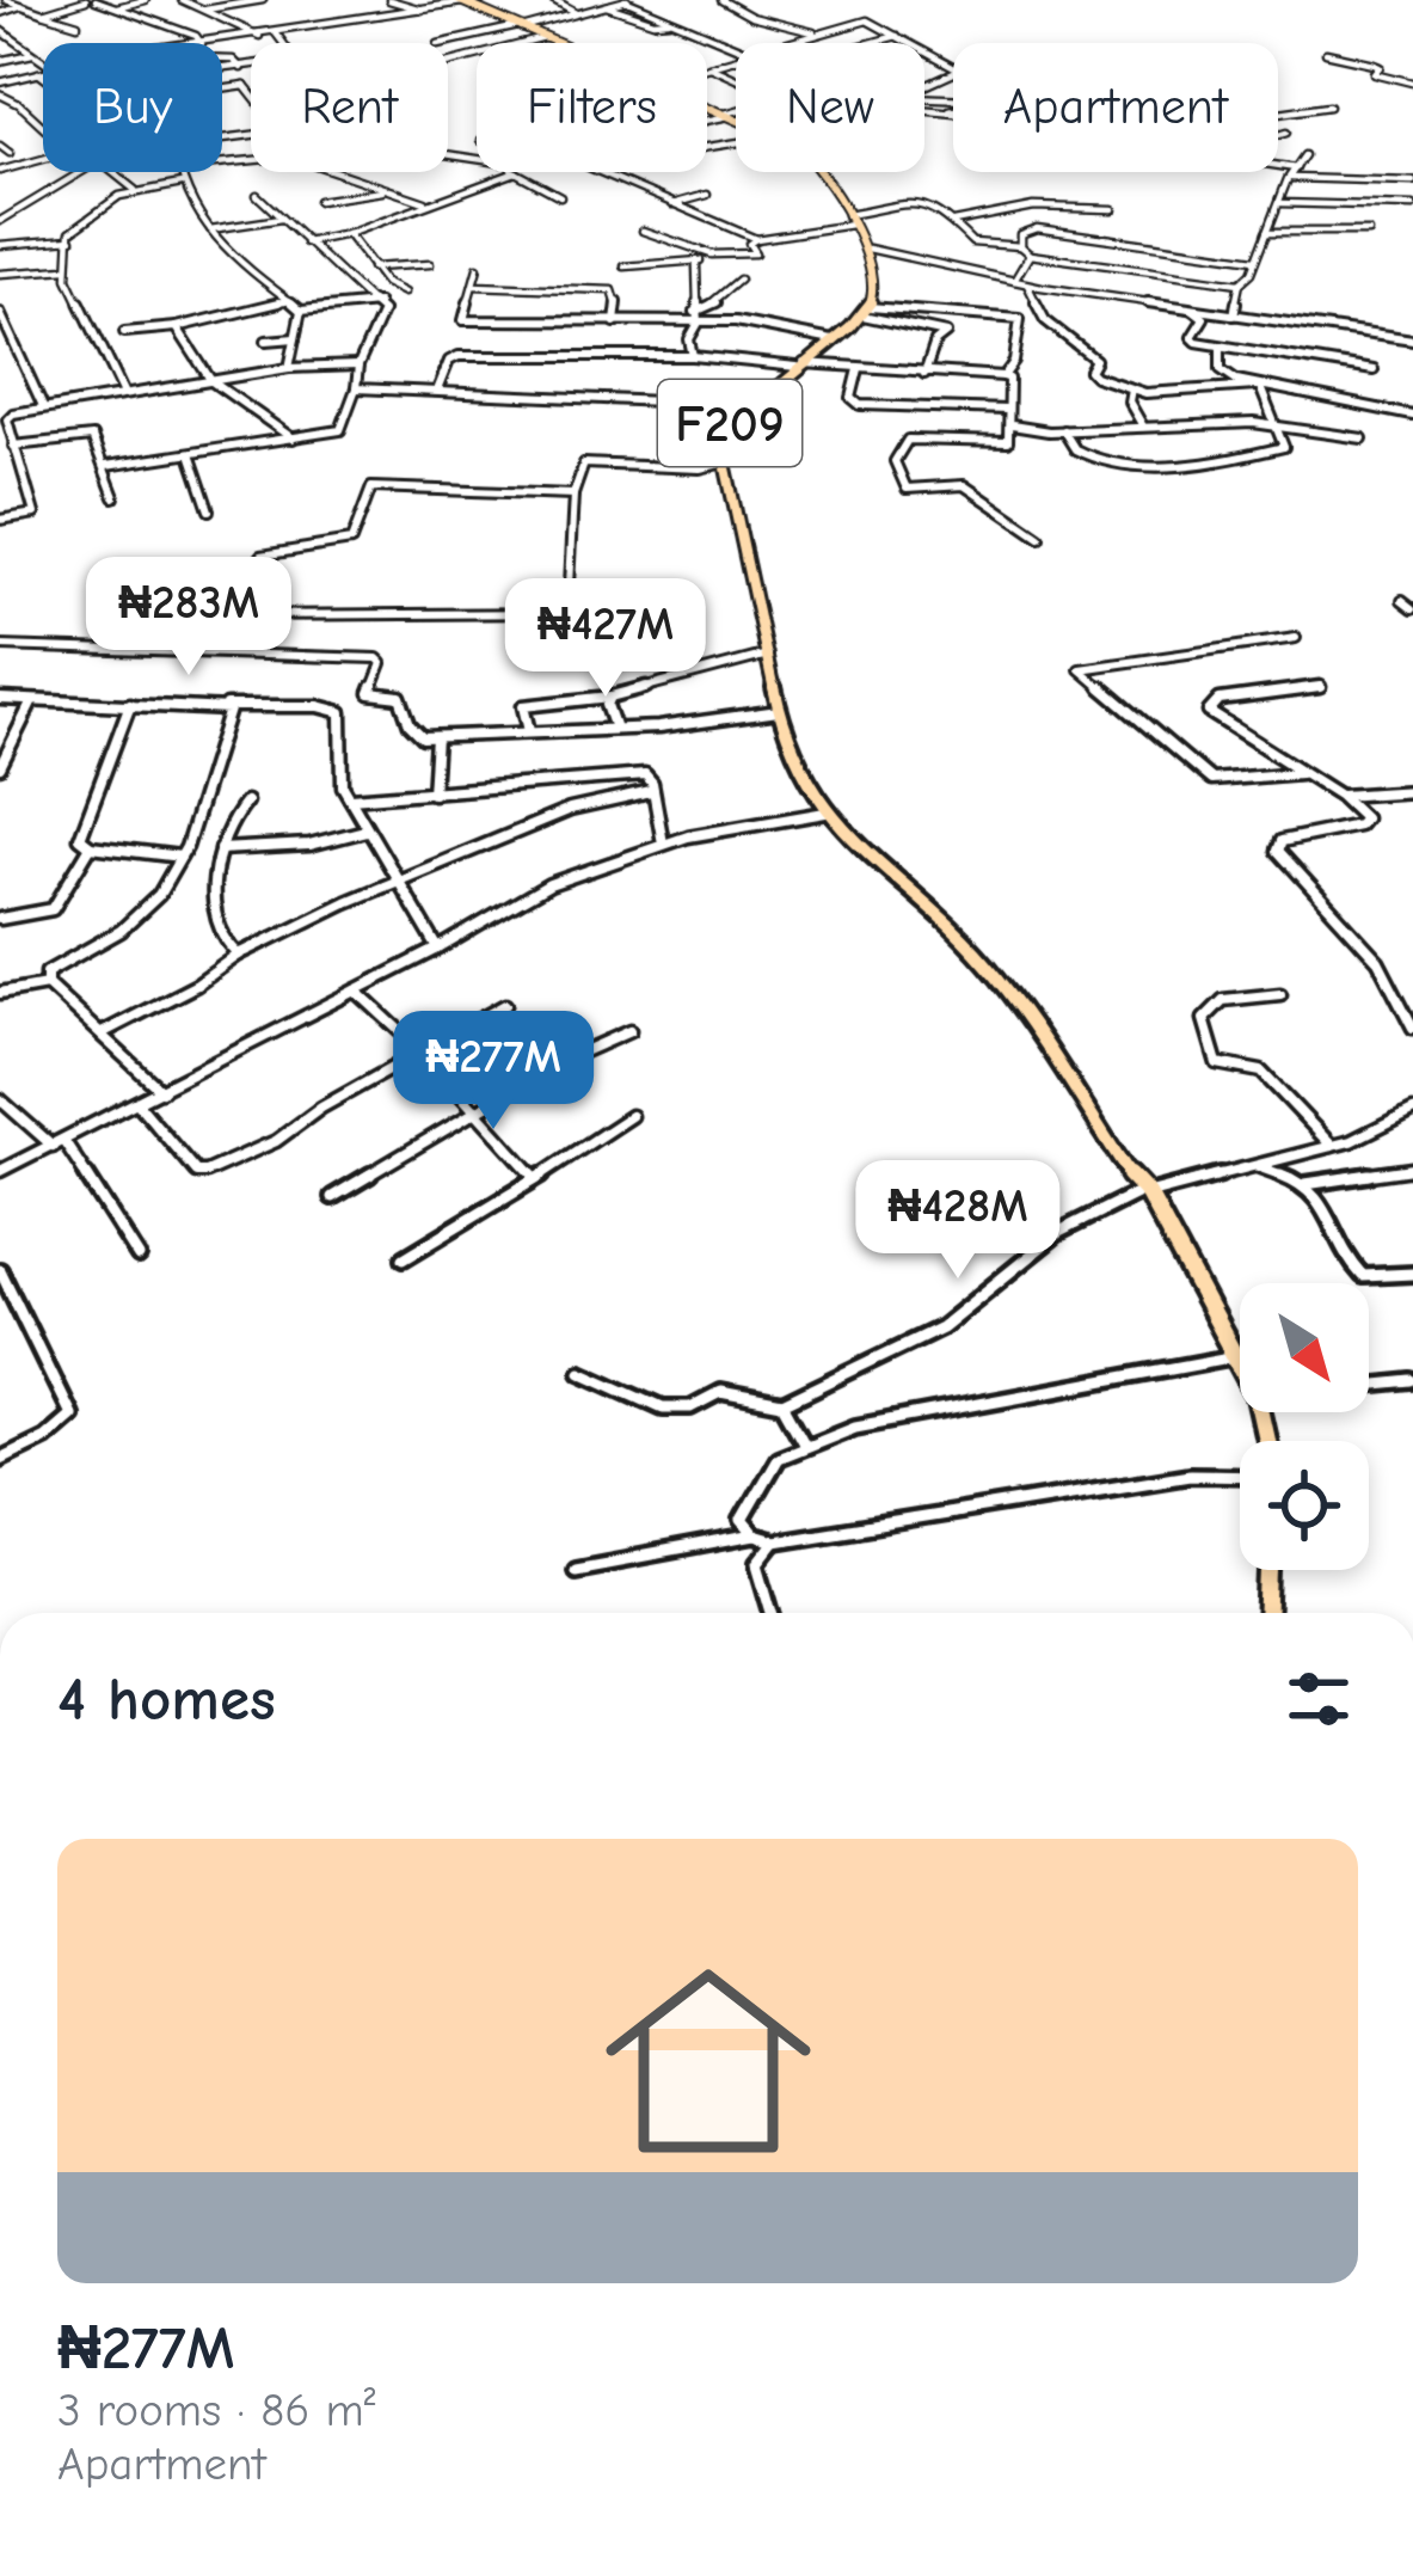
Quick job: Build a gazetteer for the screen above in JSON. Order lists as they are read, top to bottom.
{
  "streets": {
    "main road": ["F209"]
  },
  "north": "bottom right",
  "page": {
    "chip": [
      "Buy",
      "Rent",
      "Filters",
      "New",
      "Apartment"
    ],
    "price": [
      "₦283M",
      "₦427M",
      "₦277M",
      "₦428M"
    ],
    "heading": "4 homes",
    "list": [
      {
        "name": "₦277M",
        "note": "3 rooms · 86 m² · Apartment"
      }
    ]
  }
}
